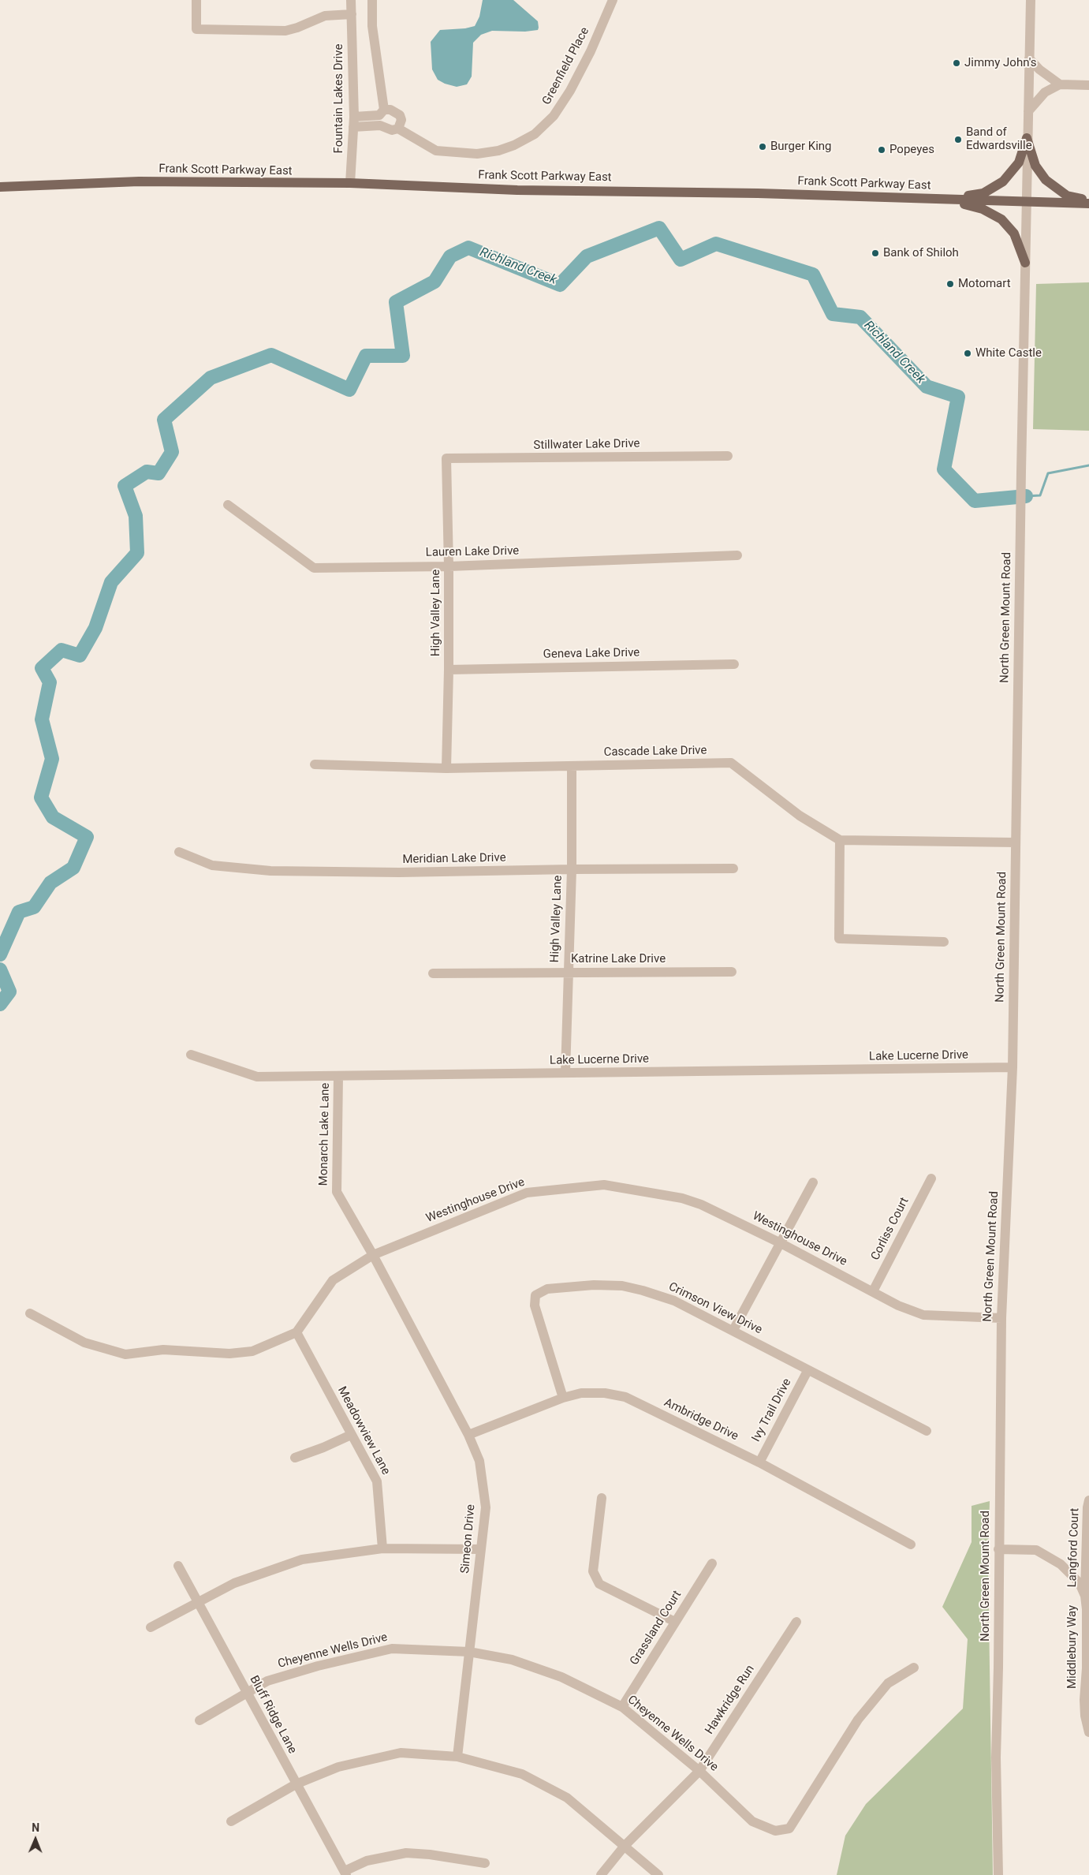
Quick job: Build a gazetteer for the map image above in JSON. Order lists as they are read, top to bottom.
{
  "streets": {
    "main road": ["Frank Scott Parkway East"],
    "street": [
      "Greenfield Place",
      "Fountain Lakes Drive",
      "Stillwater Lake Drive",
      "Lauren Lake Drive",
      "High Valley Lane",
      "North Green Mount Road",
      "Geneva Lake Drive",
      "Cascade Lake Drive",
      "Meridian Lake Drive",
      "Katrine Lake Drive",
      "Lake Lucerne Drive",
      "Monarch Lake Lane",
      "Westinghouse Drive",
      "Corliss Court",
      "Crimson View Drive",
      "Ivy Trail Drive",
      "Ambridge Drive",
      "Meadowview Lane",
      "Simeon Drive",
      "Langford Court",
      "Grassland Court",
      "Middlebury Way",
      "Cheyenne Wells Drive",
      "Hawkridge Run",
      "Bluff Ridge Lane"
    ]
  },
  "crossings": [
    ["Greenfield Place", "Fountain Lakes Drive"],
    ["Fountain Lakes Drive", "Frank Scott Parkway East"],
    ["Frank Scott Parkway East", "North Green Mount Road"],
    ["Stillwater Lake Drive", "High Valley Lane"],
    ["Lauren Lake Drive", "High Valley Lane"],
    ["High Valley Lane", "Geneva Lake Drive"],
    ["High Valley Lane", "Cascade Lake Drive"],
    ["High Valley Lane", "Meridian Lake Drive"],
    ["High Valley Lane", "Katrine Lake Drive"],
    ["High Valley Lane", "Lake Lucerne Drive"],
    ["North Green Mount Road", "Cascade Lake Drive"],
    ["North Green Mount Road", "Lake Lucerne Drive"],
    ["North Green Mount Road", "Westinghouse Drive"],
    ["North Green Mount Road", "Middlebury Way"],
    ["Lake Lucerne Drive", "Monarch Lake Lane"],
    ["Monarch Lake Lane", "Westinghouse Drive"],
    ["Monarch Lake Lane", "Simeon Drive"],
    ["Westinghouse Drive", "Corliss Court"],
    ["Westinghouse Drive", "Meadowview Lane"],
    ["Westinghouse Drive", "Simeon Drive"],
    ["Crimson View Drive", "Ivy Trail Drive"],
    ["Crimson View Drive", "Ambridge Drive"],
    ["Ivy Trail Drive", "Ambridge Drive"],
    ["Ambridge Drive", "Simeon Drive"],
    ["Simeon Drive", "Cheyenne Wells Drive"],
    ["Langford Court", "Middlebury Way"],
    ["Grassland Court", "Cheyenne Wells Drive"],
    ["Cheyenne Wells Drive", "Hawkridge Run"],
    ["Cheyenne Wells Drive", "Bluff Ridge Lane"]
  ],
  "water": ["Richland Creek"],
  "places": [
    "Jimmy John's",
    "Band of Edwardsville",
    "Burger King",
    "Popeyes",
    "Bank of Shiloh",
    "Motomart",
    "White Castle"
  ],
  "north": "top"
}
